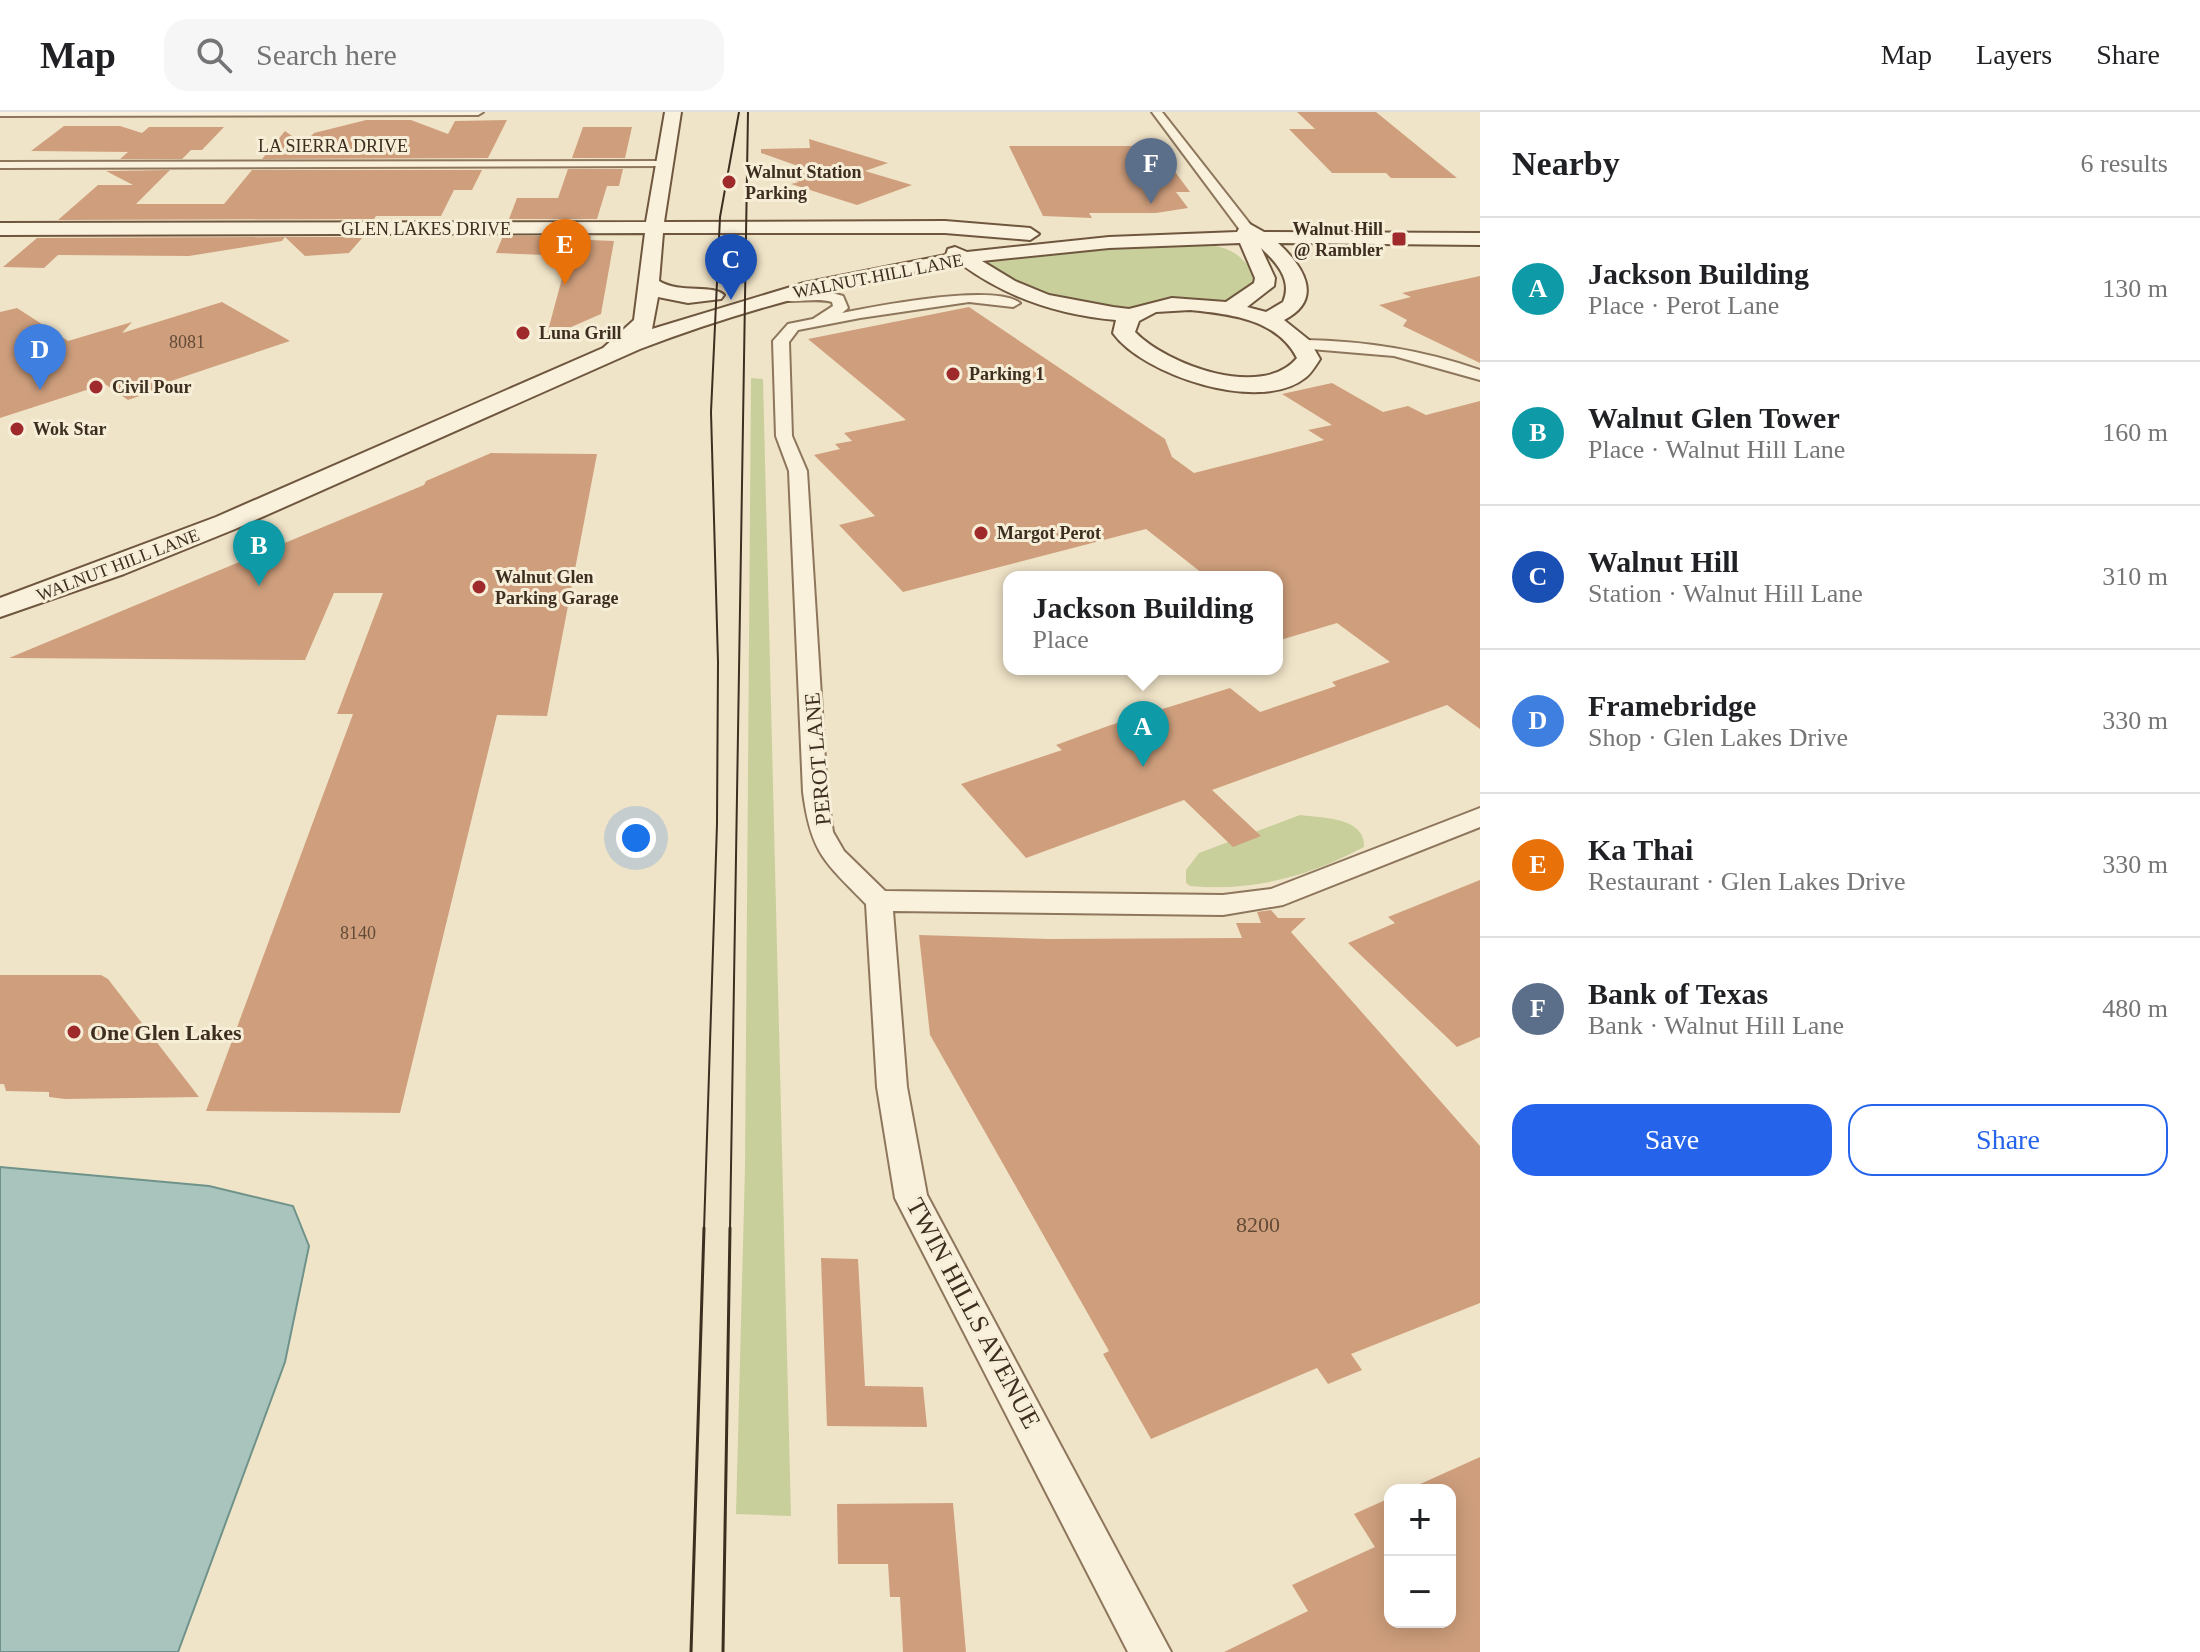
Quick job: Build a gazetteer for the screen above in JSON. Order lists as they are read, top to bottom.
{
  "streets": {
    "main road": ["GLEN LAKES DRIVE", "WALNUT HILL LANE"],
    "street": ["LA SIERRA DRIVE", "PEROT LANE", "TWIN HILLS AVENUE"]
  },
  "crossings": [
    ["GLEN LAKES DRIVE", "WALNUT HILL LANE"],
    ["PEROT LANE", "TWIN HILLS AVENUE"]
  ],
  "places": {
    "other": [
      "Walnut Station Parking",
      "Luna Grill",
      "Parking 1",
      "Civil Pour",
      "Wok Star",
      "Margot Perot",
      "Walnut Glen Parking Garage",
      "One Glen Lakes"
    ],
    "transit": ["Walnut Hill @ Rambler"]
  },
  "house_numbers": ["8081", "8140", "8200"],
  "page": {
    "header": "Map",
    "search": "Search here",
    "nav": ["Map", "Layers", "Share"],
    "heading": ["Nearby", "6 results"],
    "pins": [
      "F",
      "E",
      "C",
      "D",
      "B",
      "A"
    ],
    "list": [
      {
        "mark": "A",
        "name": "Jackson Building",
        "note": "Place · Perot Lane",
        "value": "130 m"
      },
      {
        "mark": "B",
        "name": "Walnut Glen Tower",
        "note": "Place · Walnut Hill Lane",
        "value": "160 m"
      },
      {
        "mark": "C",
        "name": "Walnut Hill",
        "note": "Station · Walnut Hill Lane",
        "value": "310 m"
      },
      {
        "mark": "D",
        "name": "Framebridge",
        "note": "Shop · Glen Lakes Drive",
        "value": "330 m"
      },
      {
        "mark": "E",
        "name": "Ka Thai",
        "note": "Restaurant · Glen Lakes Drive",
        "value": "330 m"
      },
      {
        "mark": "F",
        "name": "Bank of Texas",
        "note": "Bank · Walnut Hill Lane",
        "value": "480 m"
      }
    ],
    "popup": ["Jackson Building", "Place"],
    "buttons": ["Save", "Share"],
    "map_buttons": ["+", "−"]
  }
}
